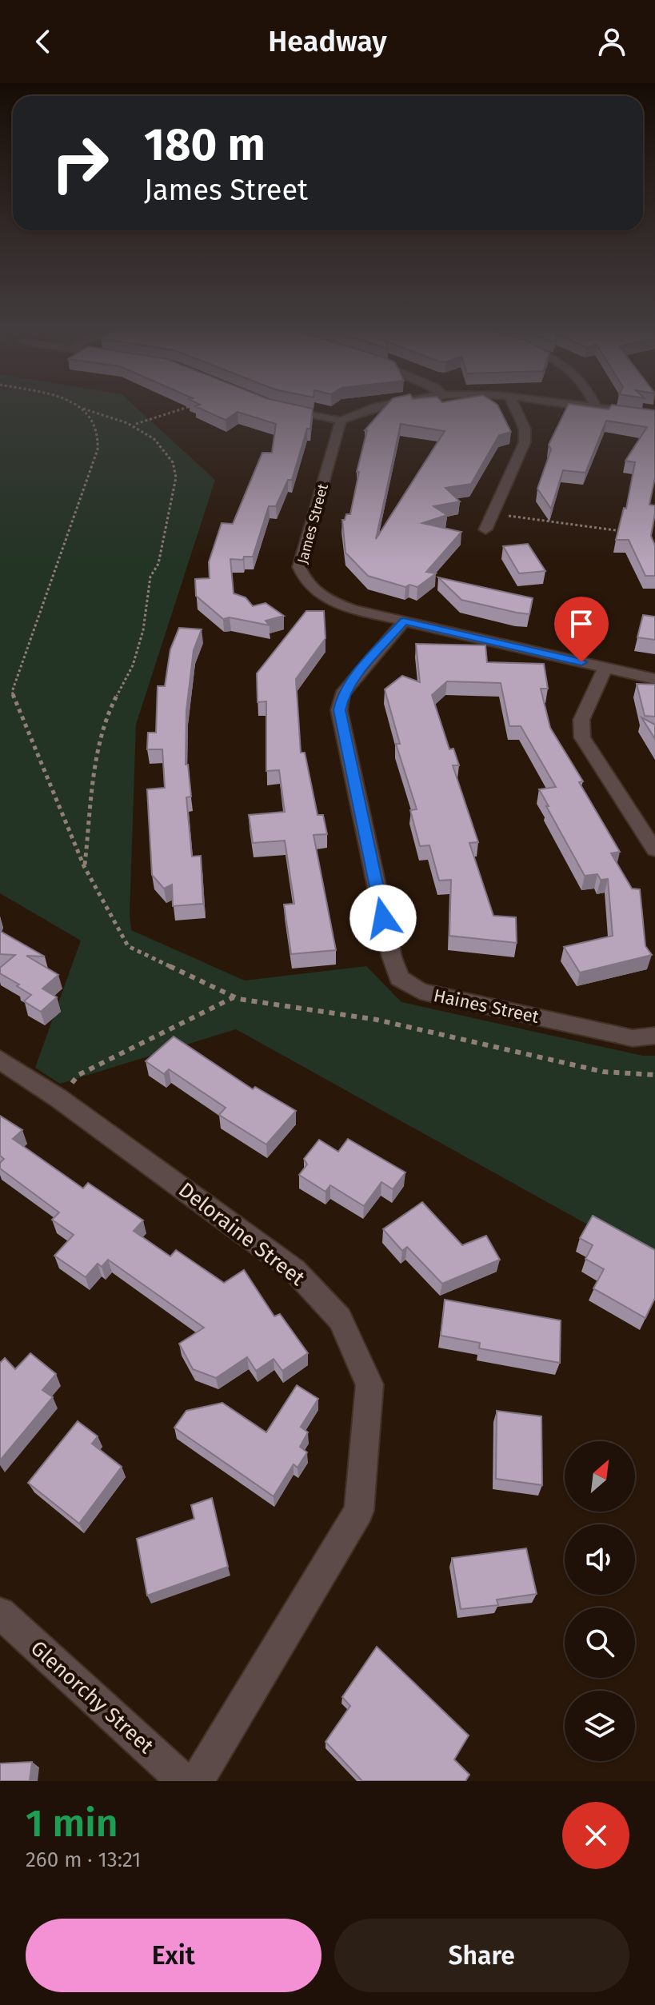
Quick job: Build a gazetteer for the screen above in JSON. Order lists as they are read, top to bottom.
{
  "streets": {
    "street": [
      "James Street",
      "Haines Street",
      "Deloraine Street",
      "Glenorchy Street"
    ]
  },
  "crossings": [
    ["James Street", "Haines Street"]
  ],
  "north": "top right",
  "page": {
    "header": "Headway",
    "turn": ["180 m", "James Street"],
    "heading": ["1 min", "260 m · 13:21"],
    "buttons": ["Exit", "Share"]
  }
}
